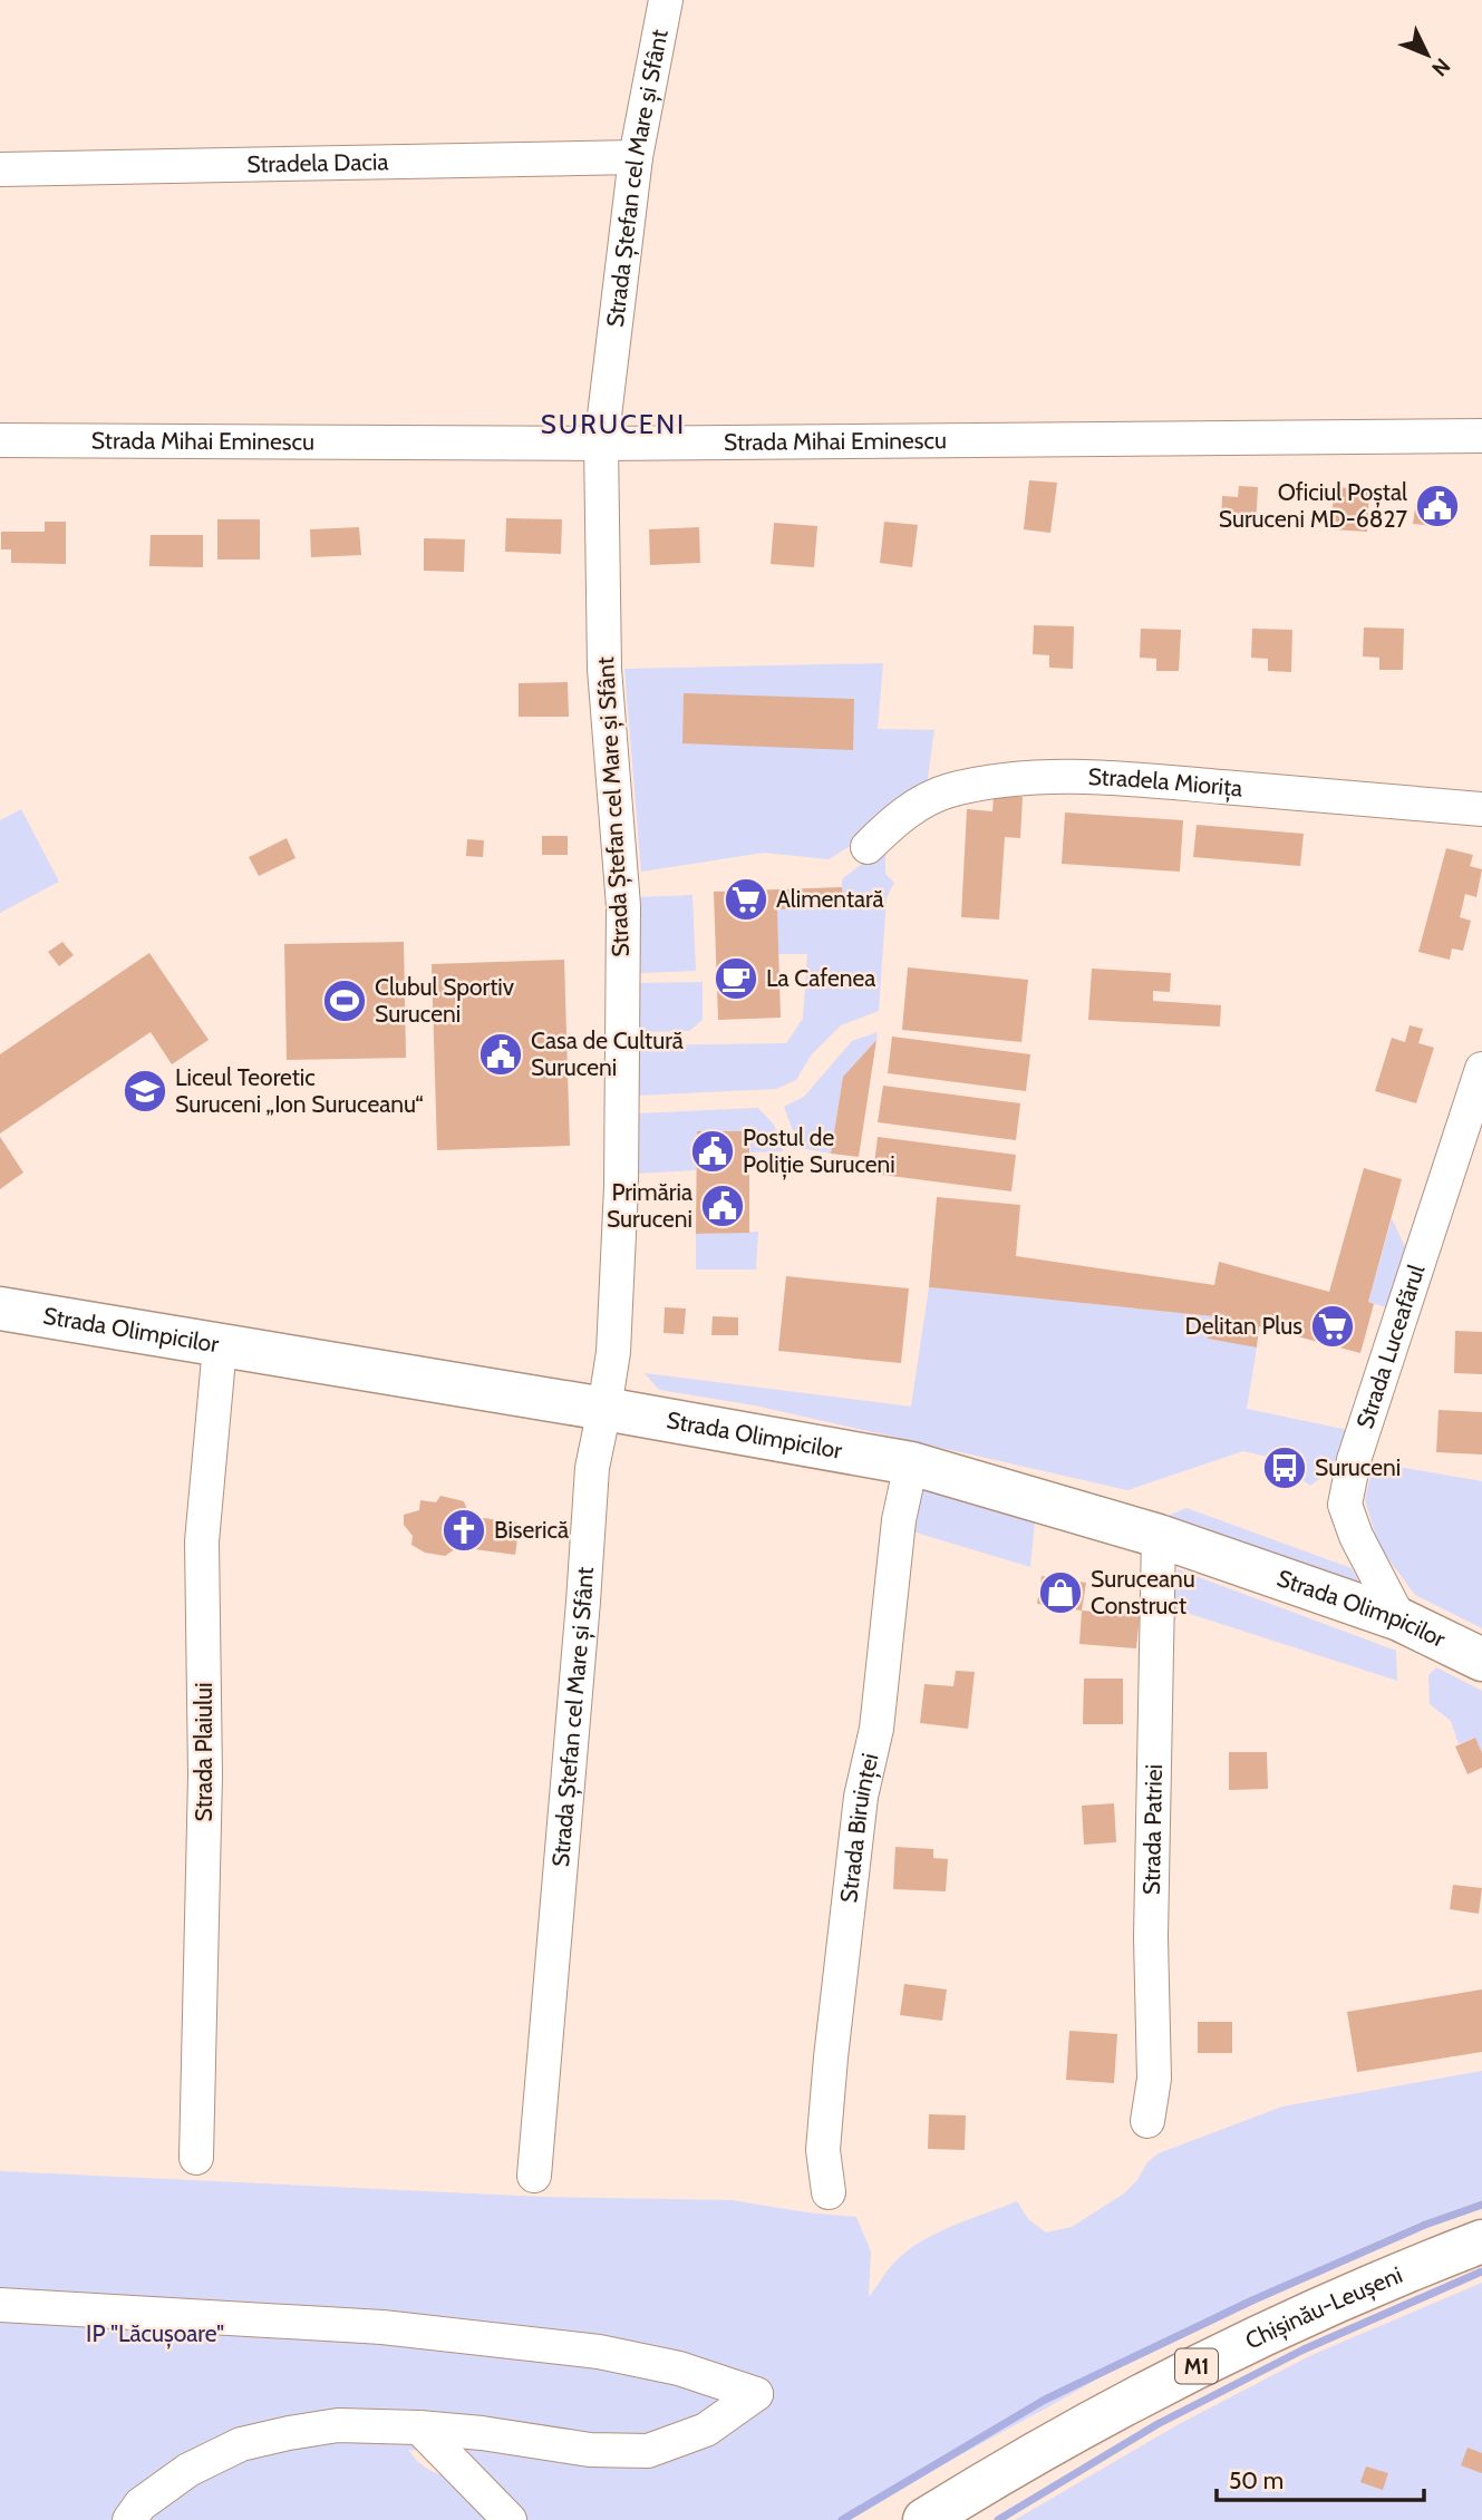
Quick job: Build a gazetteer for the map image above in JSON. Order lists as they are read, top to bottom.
{
  "streets": {
    "main road": ["Strada Olimpicilor", "Chișinău-Leușeni", "M1"],
    "street": [
      "Stradela Dacia",
      "Strada Ștefan cel Mare și Sfânt",
      "Strada Mihai Eminescu",
      "Stradela Miorița",
      "Strada Luceafărul",
      "Strada Plaiului",
      "Strada Biruinței",
      "Strada Patriei"
    ]
  },
  "crossings": [
    ["Stradela Dacia", "Strada Ștefan cel Mare și Sfânt"],
    ["Strada Ștefan cel Mare și Sfânt", "Strada Mihai Eminescu"],
    ["Strada Ștefan cel Mare și Sfânt", "Strada Olimpicilor"],
    ["Strada Olimpicilor", "Strada Luceafărul"],
    ["Strada Olimpicilor", "Strada Plaiului"],
    ["Strada Olimpicilor", "Strada Biruinței"],
    ["Strada Olimpicilor", "Strada Patriei"]
  ],
  "districts": ["SURUCENI"],
  "parks": ["IP \"Lăcușoare\""],
  "places": {
    "public building": [
      "Oficiul Poștal Suruceni MD-6827",
      "Casa de Cultură Suruceni",
      "Postul de Poliție Suruceni",
      "Primăria Suruceni"
    ],
    "supermarket": ["Alimentară", "Delitan Plus"],
    "cafe": ["La Cafenea"],
    "sports": ["Clubul Sportiv Suruceni"],
    "school or university": ["Liceul Teoretic Suruceni „Ion Suruceanu“"],
    "bus stop": ["Suruceni"],
    "church": ["Biserică"],
    "shop": ["Suruceanu Construct"]
  },
  "scale_bar": "50 m",
  "north": "bottom right"
}
